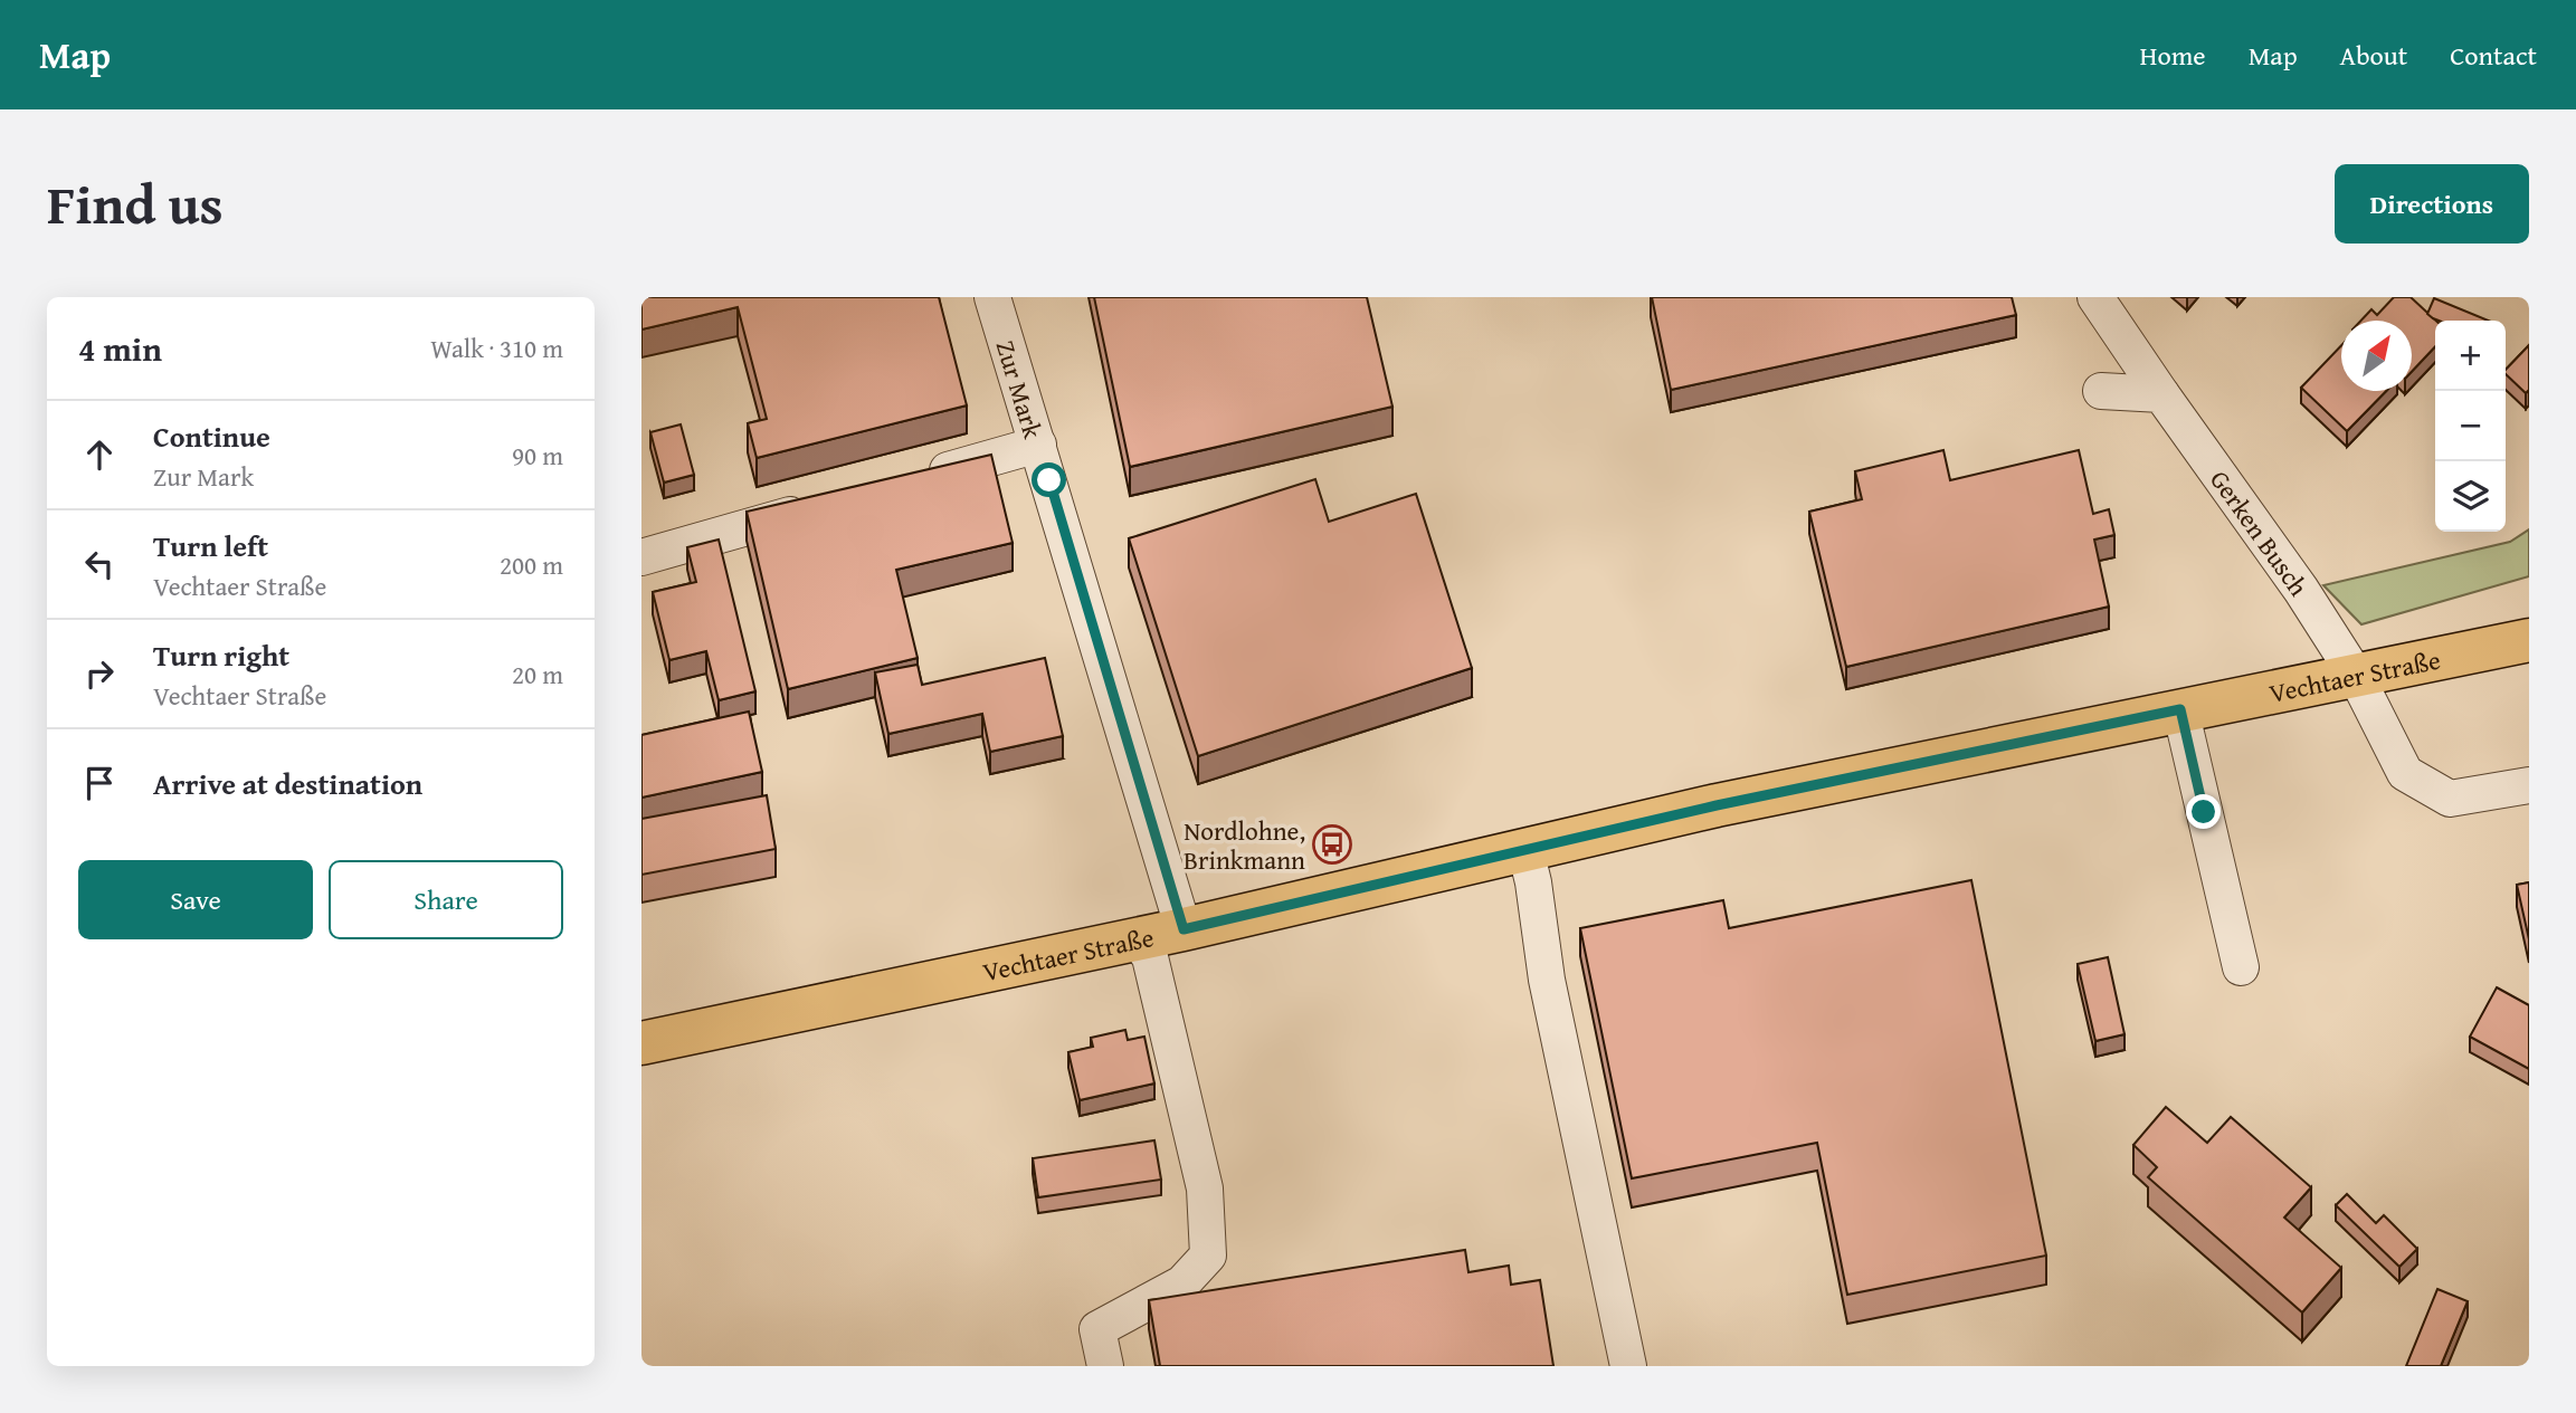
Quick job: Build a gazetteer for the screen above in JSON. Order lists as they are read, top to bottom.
{
  "streets": {
    "main road": ["Vechtaer Straße"],
    "street": ["Zur Mark", "Gerken Busch"]
  },
  "crossings": [
    ["Zur Mark", "Vechtaer Straße"],
    ["Gerken Busch", "Vechtaer Straße"]
  ],
  "places": {
    "bus stop": ["Nordlohne, Brinkmann"]
  },
  "north": "top right",
  "page": {
    "header": "Map",
    "nav": [
      "Home",
      "Map",
      "About",
      "Contact"
    ],
    "title": "Find us",
    "buttons": [
      "Directions",
      ["Save", "Share"]
    ],
    "heading": ["4 min", "Walk · 310 m"],
    "map_buttons": ["+", "−"],
    "list": [
      ["Continue", "Zur Mark", "90 m"],
      ["Turn left", "Vechtaer Straße", "200 m"],
      ["Turn right", "Vechtaer Straße", "20 m"],
      "Arrive at destination"
    ]
  }
}
